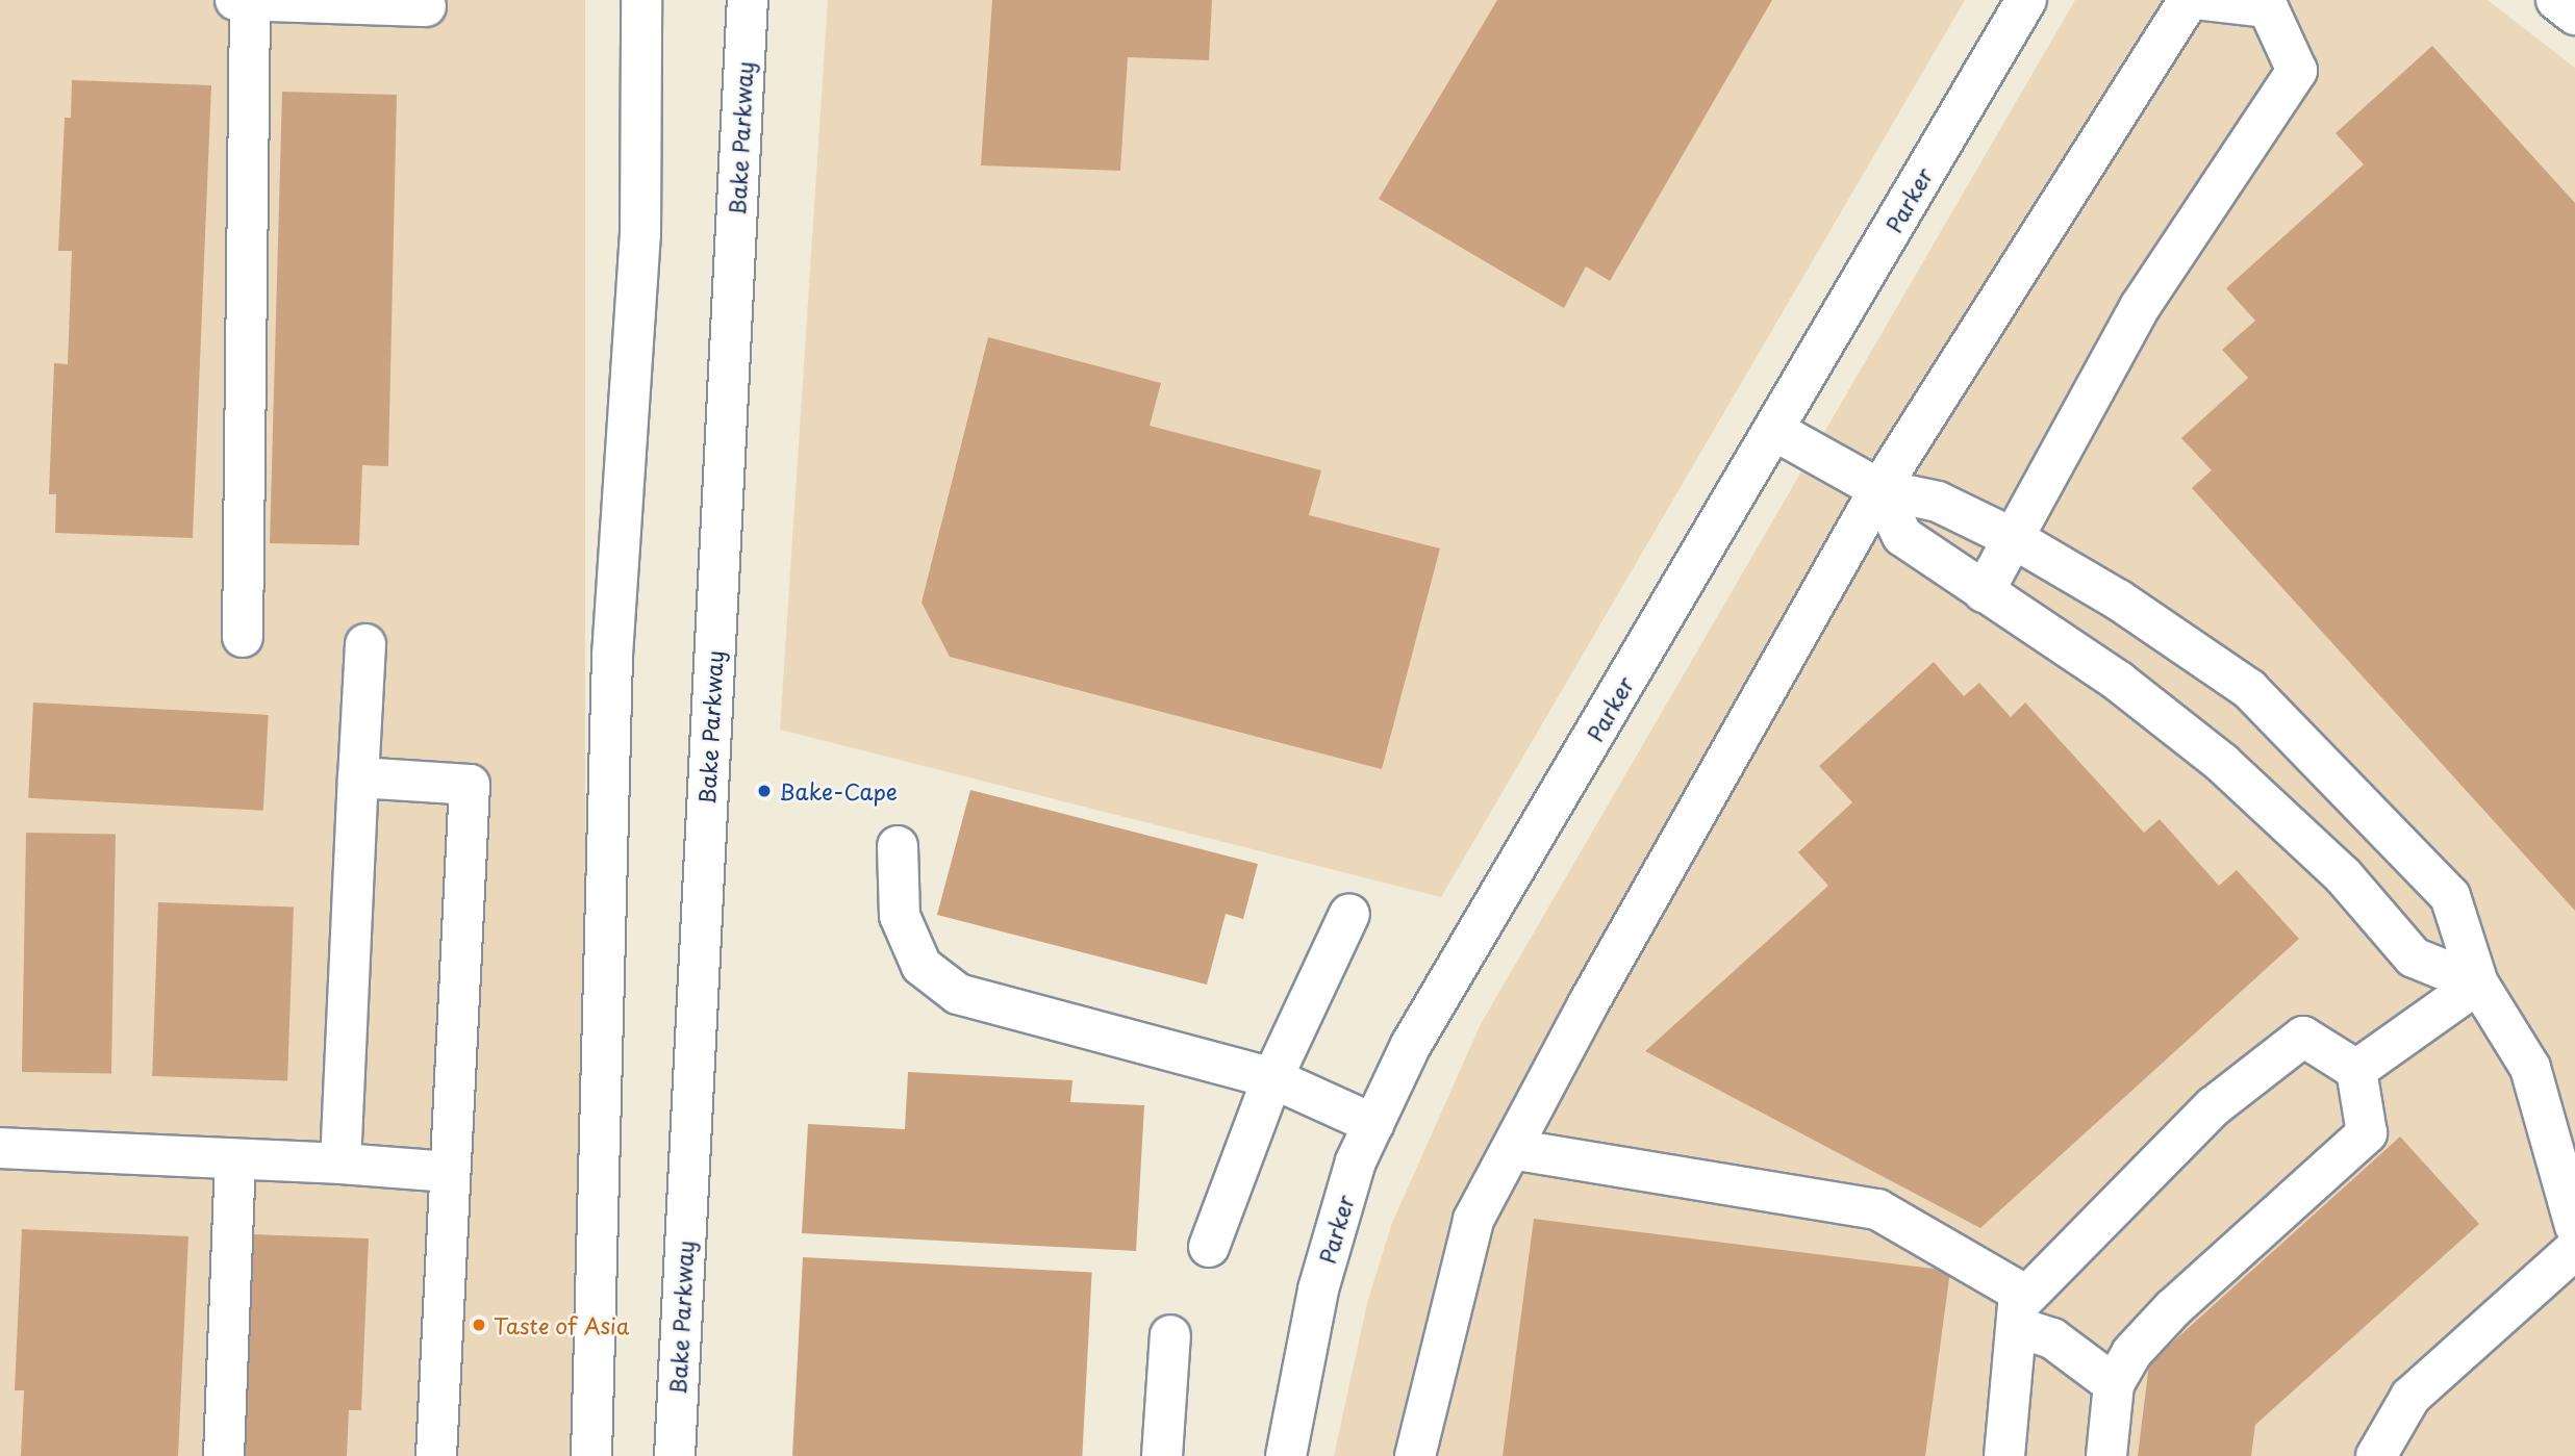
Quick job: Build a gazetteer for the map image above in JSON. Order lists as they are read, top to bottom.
{
  "streets": {
    "main road": ["Bake Parkway", "Parker"]
  },
  "places": ["Bake-Cape", "Taste of Asia"]
}
